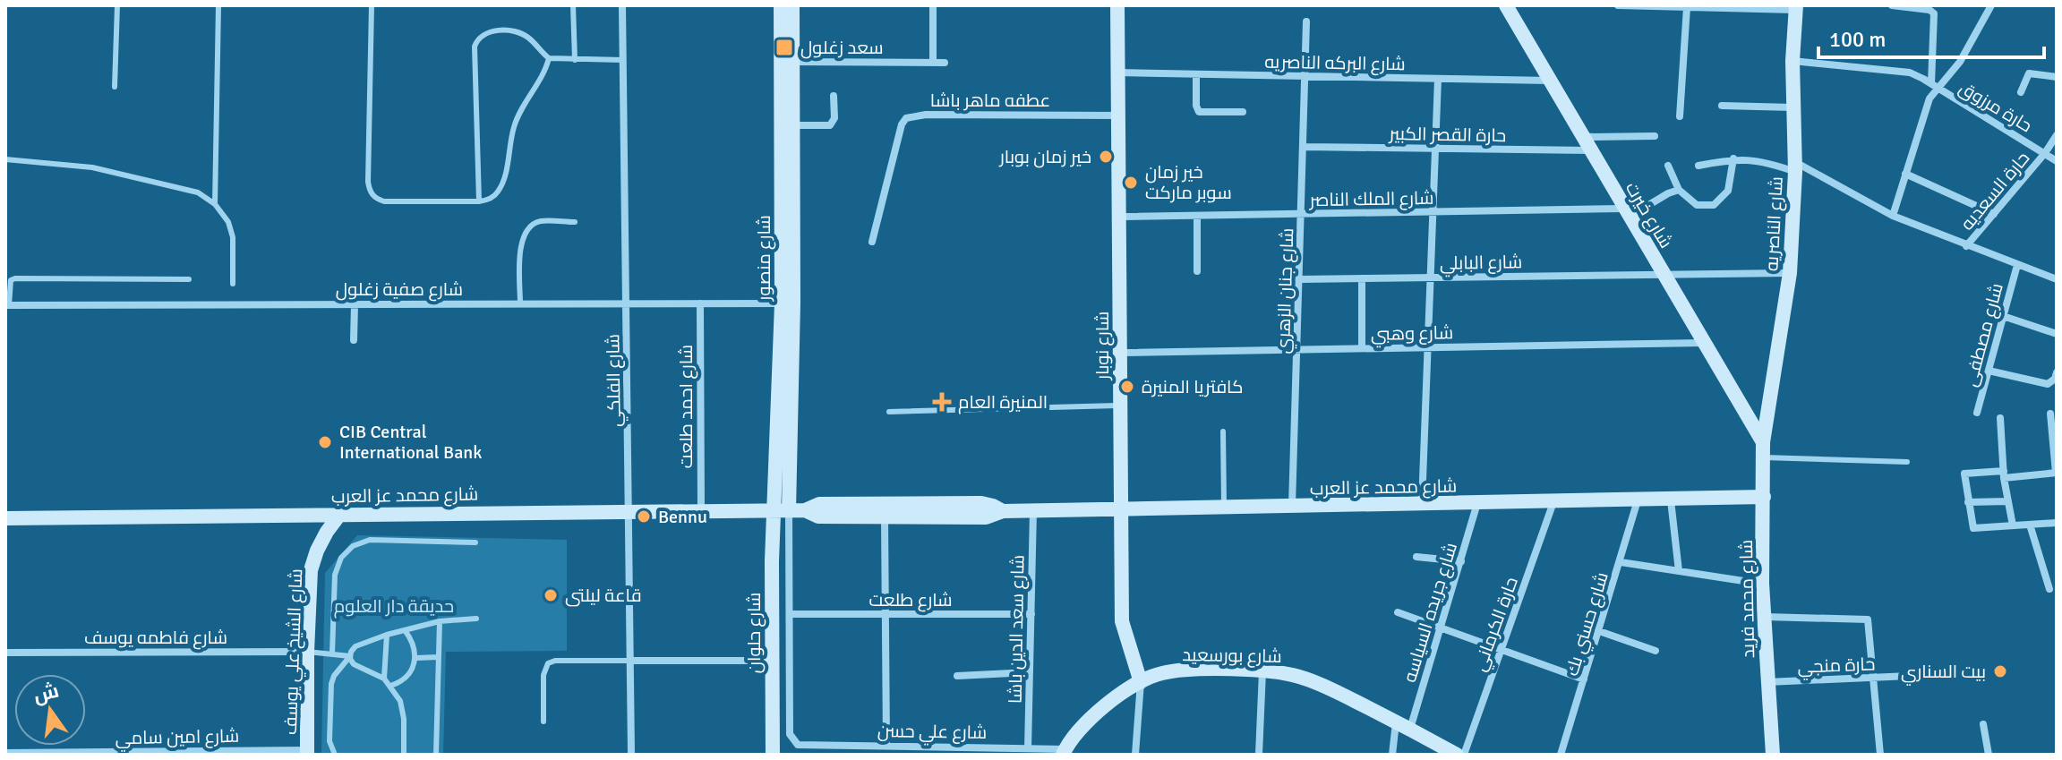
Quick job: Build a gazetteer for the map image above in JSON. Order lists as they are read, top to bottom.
{
  "streets": {
    "street": [
      "شارع البركه الناصريه",
      "عطفه ماهر باشا",
      "حارة مرزوق",
      "حارة القصر الكبير",
      "حارة السعديه",
      "شارع الملك الناصر",
      "شارع خيرت",
      "شارع الناصريه",
      "شارع منصور",
      "شارع البابلي",
      "شارع صفية زغلول",
      "شارع جنان الزهري",
      "شارع وهبي",
      "شارع مصطفى",
      "شارع نوبار",
      "شارع الفلكي",
      "شارع احمد طلعت",
      "شارع محمد عز العرب",
      "شارع محمد فريد",
      "شارع طلعت",
      "شارع جريده السياسه",
      "حارة الكرماني",
      "شارع حسني بك",
      "شارع سعد الدين باشا",
      "شارع حلوان",
      "شارع فاطمه يوسف",
      "شارع الشيخ علي يوسف",
      "شارع بورسعيد",
      "حارة منجي",
      "شارع علي حسن",
      "شارع امين سامي"
    ]
  },
  "crossings": [
    ["شارع البركه الناصريه", "شارع خيرت"],
    ["شارع البركه الناصريه", "شارع جنان الزهري"],
    ["شارع البركه الناصريه", "شارع نوبار"],
    ["عطفه ماهر باشا", "شارع نوبار"],
    ["حارة مرزوق", "حارة السعديه"],
    ["حارة مرزوق", "شارع الناصريه"],
    ["حارة القصر الكبير", "شارع خيرت"],
    ["حارة القصر الكبير", "شارع جنان الزهري"],
    ["شارع الملك الناصر", "شارع خيرت"],
    ["شارع الملك الناصر", "شارع جنان الزهري"],
    ["شارع الملك الناصر", "شارع نوبار"],
    ["شارع خيرت", "شارع الناصريه"],
    ["شارع خيرت", "شارع البابلي"],
    ["شارع خيرت", "شارع وهبي"],
    ["شارع خيرت", "شارع محمد فريد"],
    ["شارع الناصريه", "شارع البابلي"],
    ["شارع الناصريه", "شارع محمد فريد"],
    ["شارع منصور", "شارع صفية زغلول"],
    ["شارع منصور", "شارع محمد عز العرب"],
    ["شارع منصور", "شارع حلوان"],
    ["شارع البابلي", "شارع جنان الزهري"],
    ["شارع صفية زغلول", "شارع الفلكي"],
    ["شارع صفية زغلول", "شارع احمد طلعت"],
    ["شارع جنان الزهري", "شارع وهبي"],
    ["شارع جنان الزهري", "شارع محمد عز العرب"],
    ["شارع وهبي", "شارع نوبار"],
    ["شارع نوبار", "شارع محمد عز العرب"],
    ["شارع نوبار", "شارع بورسعيد"],
    ["شارع الفلكي", "شارع محمد عز العرب"],
    ["شارع احمد طلعت", "شارع محمد عز العرب"],
    ["شارع محمد عز العرب", "شارع محمد فريد"],
    ["شارع محمد عز العرب", "شارع جريده السياسه"],
    ["شارع محمد عز العرب", "حارة الكرماني"],
    ["شارع محمد عز العرب", "شارع حسني بك"],
    ["شارع محمد عز العرب", "شارع سعد الدين باشا"],
    ["شارع محمد عز العرب", "شارع حلوان"],
    ["شارع محمد عز العرب", "شارع الشيخ علي يوسف"],
    ["شارع محمد فريد", "حارة منجي"],
    ["شارع طلعت", "شارع سعد الدين باشا"],
    ["شارع طلعت", "شارع علي حسن"],
    ["شارع جريده السياسه", "شارع بورسعيد"],
    ["شارع سعد الدين باشا", "شارع علي حسن"],
    ["شارع فاطمه يوسف", "شارع الشيخ علي يوسف"],
    ["شارع الشيخ علي يوسف", "شارع امين سامي"],
    ["شارع بورسعيد", "شارع علي حسن"]
  ],
  "parks": ["حديقة دار العلوم"],
  "places": {
    "transit": ["سعد زغلول"],
    "other": [
      "خير زمان بوبار",
      "خير زمان سوبر ماركت",
      "كافتريا المنيرة",
      "CIB Central International Bank",
      "Bennu",
      "قاعة ليلتى",
      "بيت السناري"
    ],
    "health": ["المنيرة العام"]
  },
  "scale_bar": "100 m",
  "north": "top"
}
